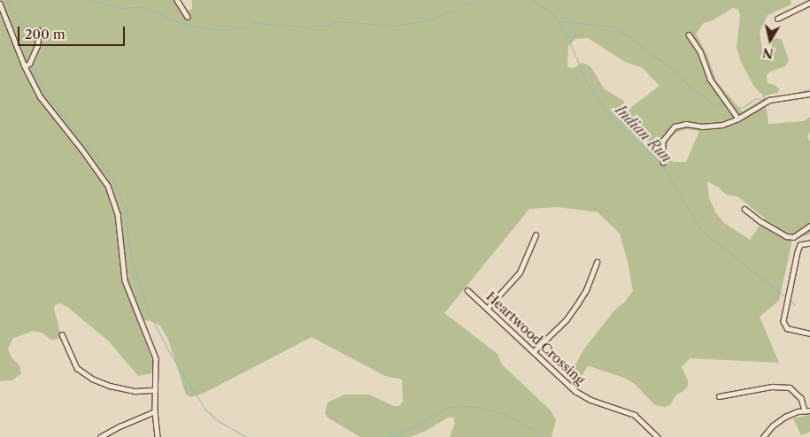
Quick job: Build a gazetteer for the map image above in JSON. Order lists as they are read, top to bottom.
{
  "streets": {
    "street": ["Heartwood Crossing"]
  },
  "water": ["Indian Run"],
  "scale_bar": "200 m",
  "north": "bottom"
}
